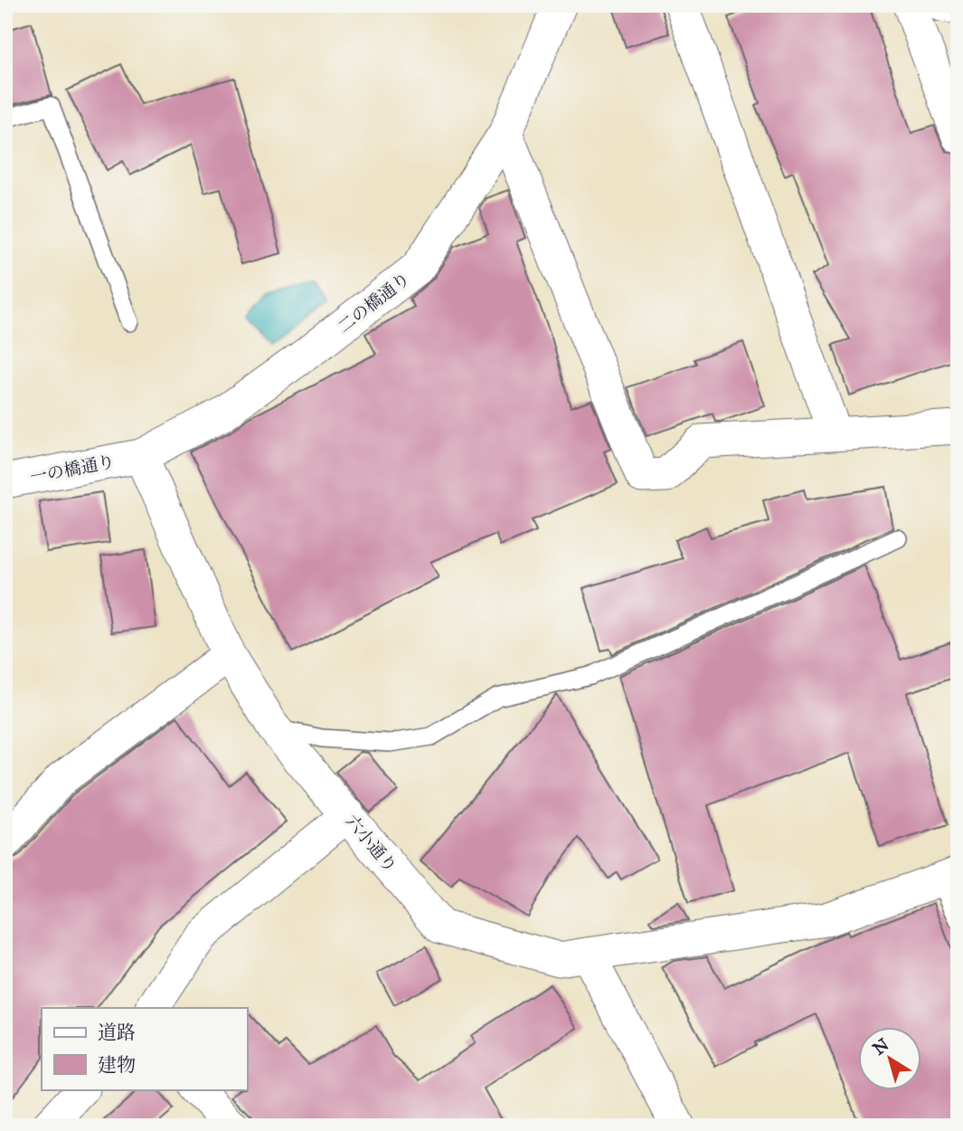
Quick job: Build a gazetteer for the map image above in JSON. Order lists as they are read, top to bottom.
{
  "streets": {
    "street": ["二の橋通り", "一の橋通り", "六小通り"]
  },
  "crossings": [
    ["二の橋通り", "一の橋通り"],
    ["二の橋通り", "六小通り"],
    ["一の橋通り", "六小通り"]
  ],
  "legend": ["道路", "建物"],
  "north": "top left"
}
